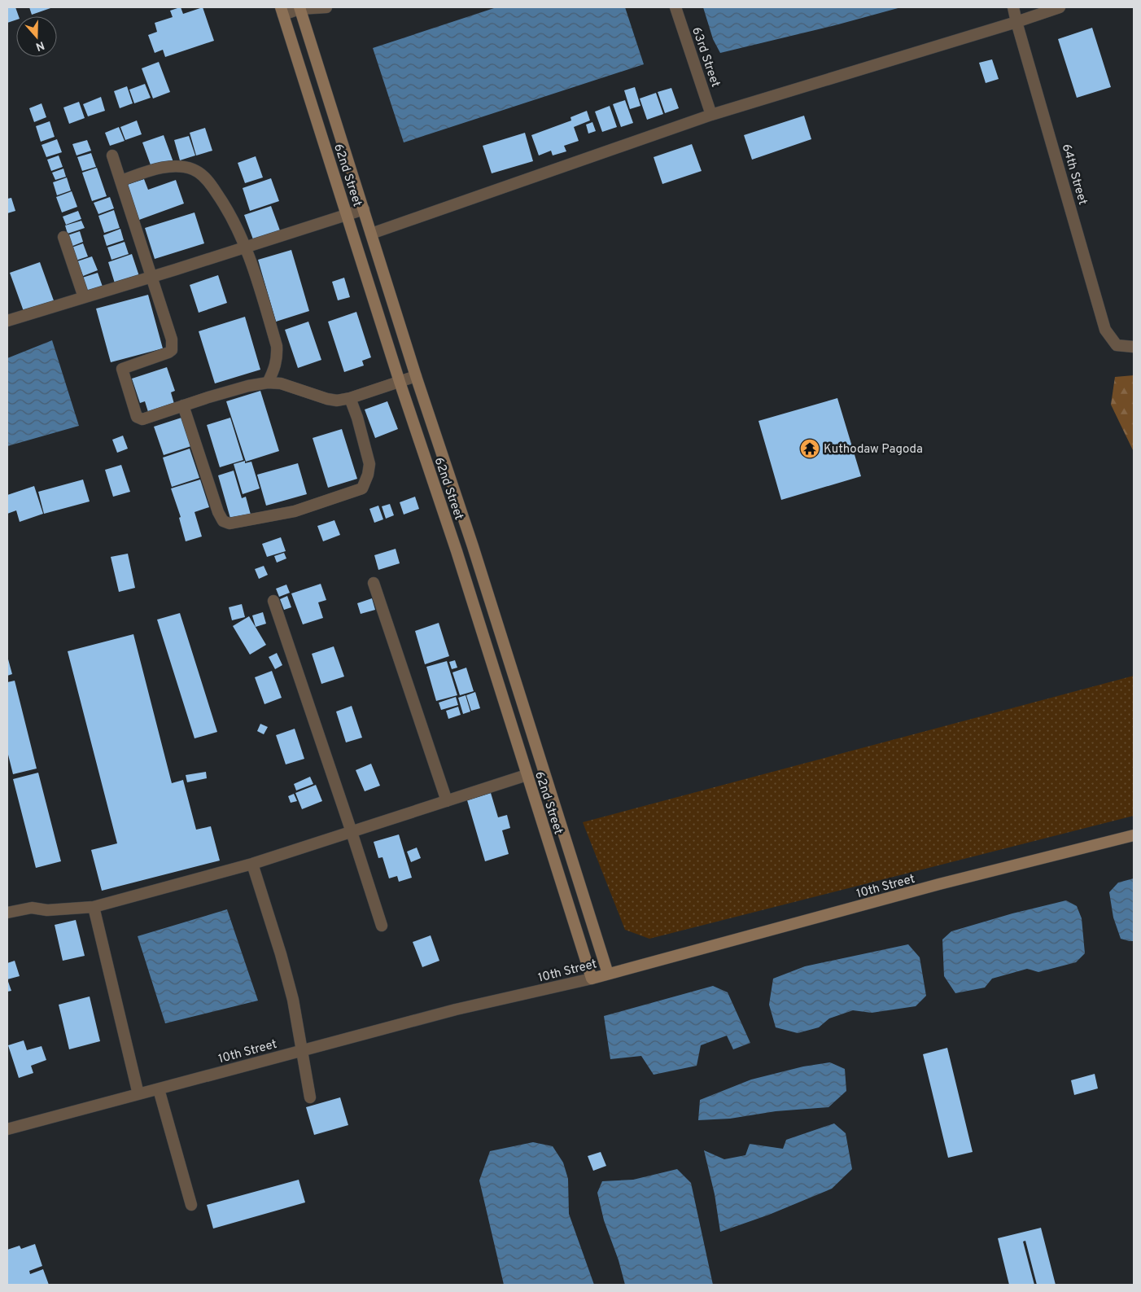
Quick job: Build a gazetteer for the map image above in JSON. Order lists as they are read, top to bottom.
{
  "streets": {
    "main road": ["62nd Street", "10th Street"],
    "street": ["63rd Street", "64th Street"]
  },
  "crossings": [
    ["62nd Street", "10th Street"]
  ],
  "places": {
    "temple": ["Kuthodaw Pagoda"]
  },
  "north": "bottom"
}
